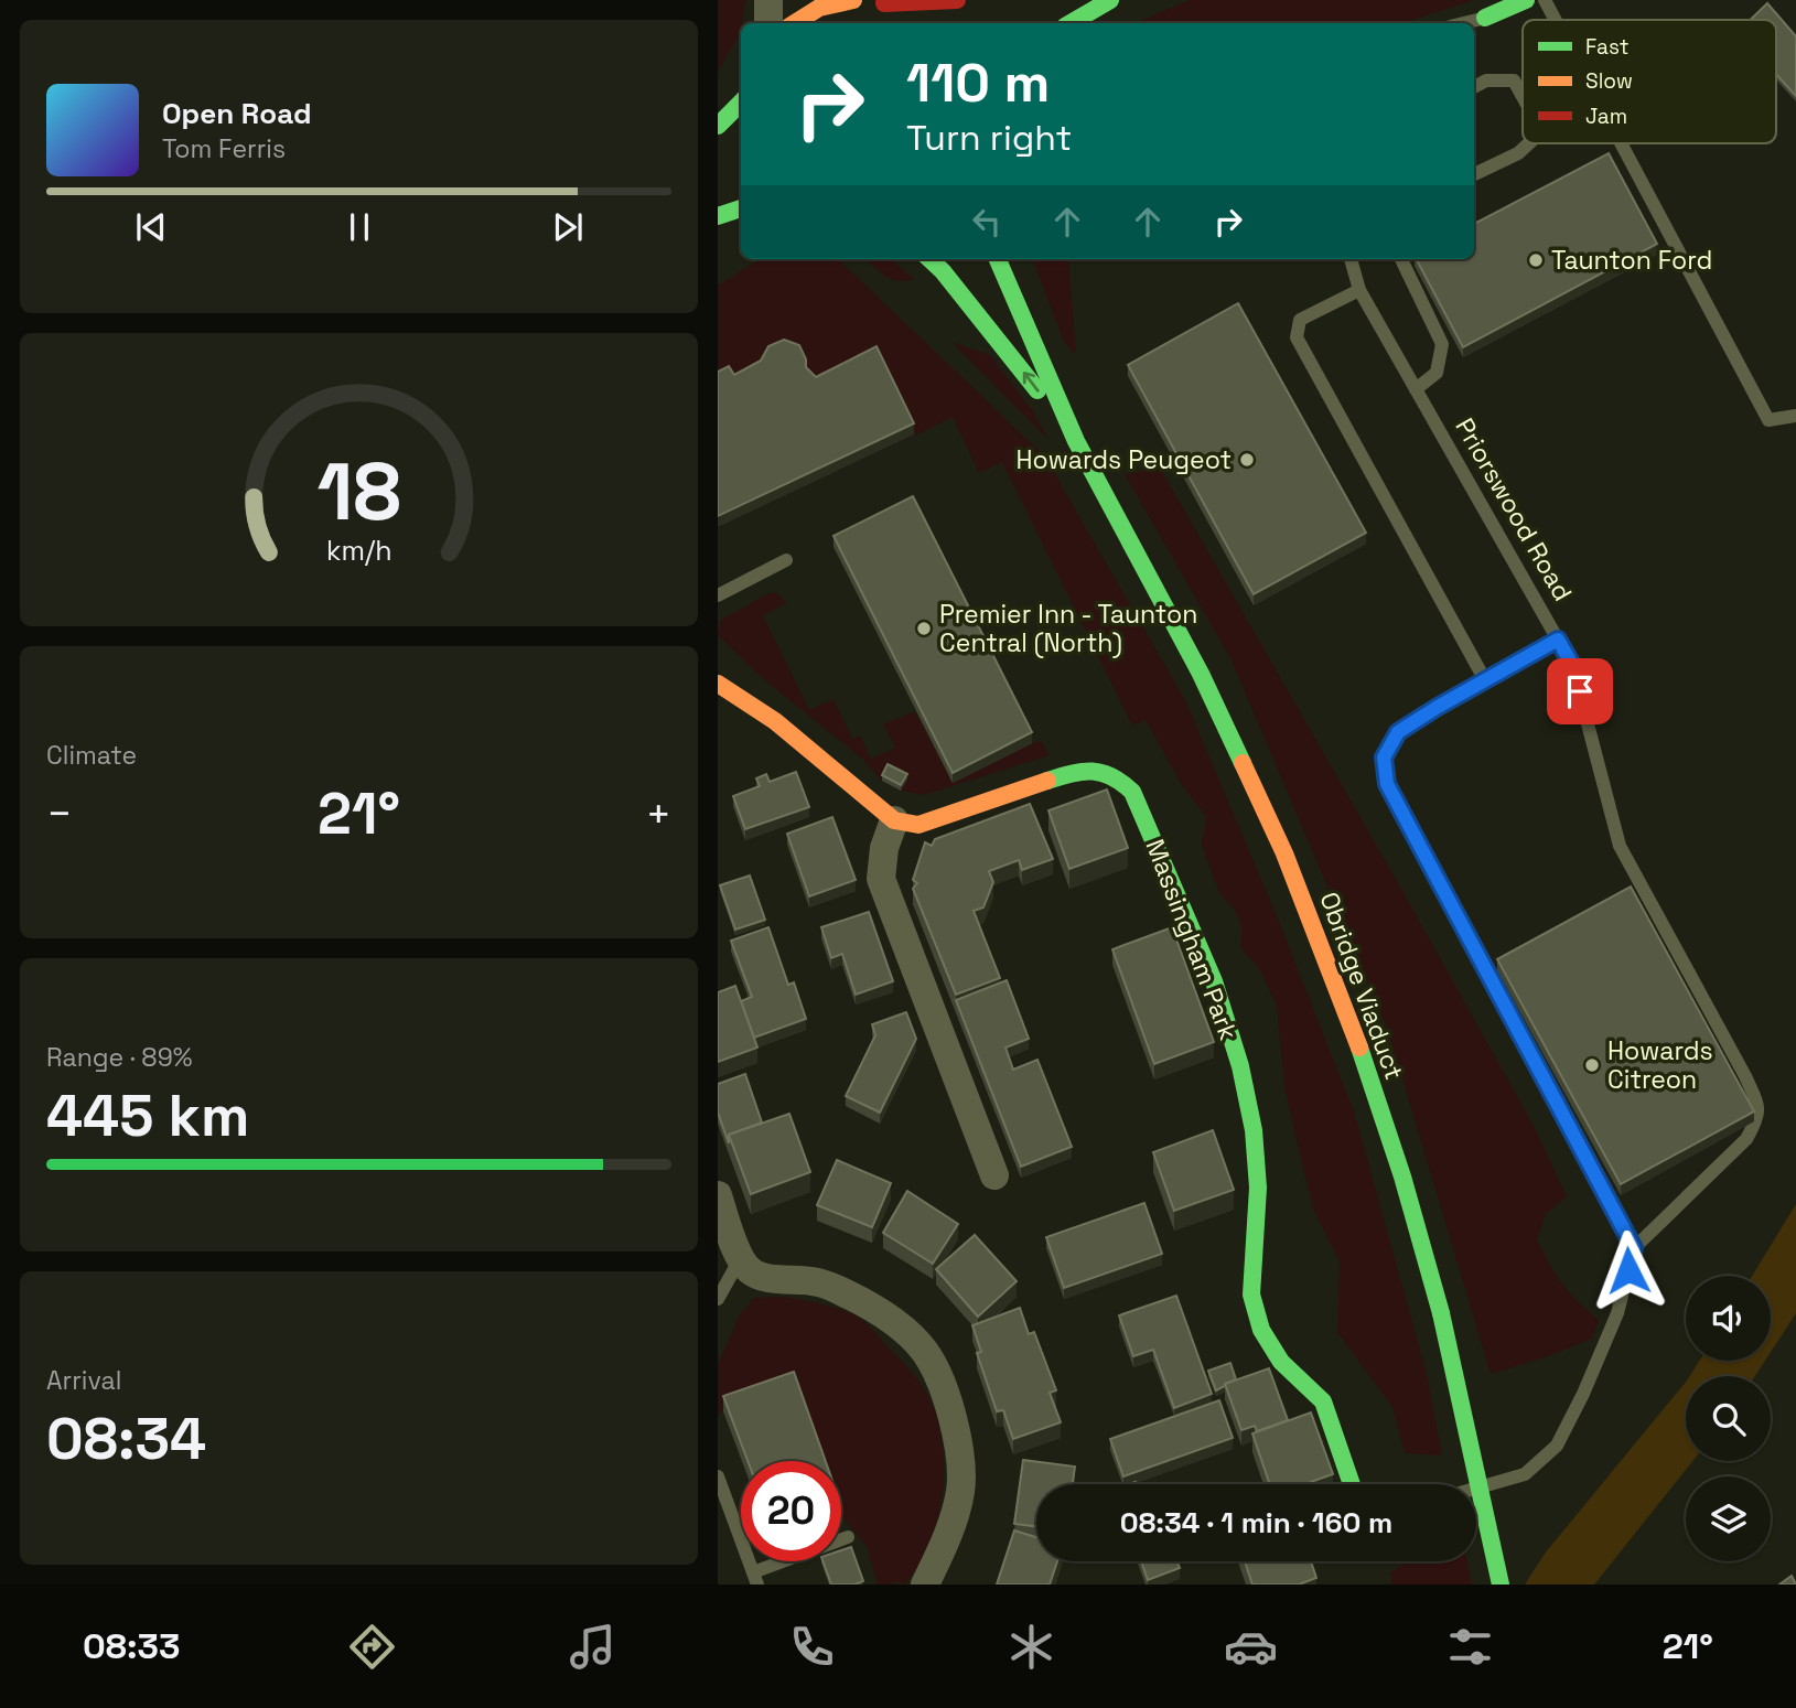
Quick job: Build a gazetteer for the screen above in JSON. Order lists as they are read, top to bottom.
{
  "streets": {
    "main road": ["Massingham Park", "Obridge Viaduct"],
    "lane": ["Priorswood Road"]
  },
  "places": [
    "Taunton Ford",
    "Howards Peugeot",
    "Premier Inn - Taunton Central (North)",
    "Howards Citreon"
  ],
  "legend": ["Fast", "Slow", "Jam"],
  "page": {
    "turn": ["110 m", "Turn right"],
    "song": ["Open Road", "Tom Ferris"],
    "tile": [
      "Climate",
      ["Range · 89%", "445 km"],
      ["Arrival", "08:34"]
    ],
    "heat": ["−", "21°", "+"],
    "limit": "20",
    "trip": "08:34 · 1 min · 160 m",
    "tabs": ["08:33", "21°"],
    "gauge": ["18", "km/h"]
  }
}
